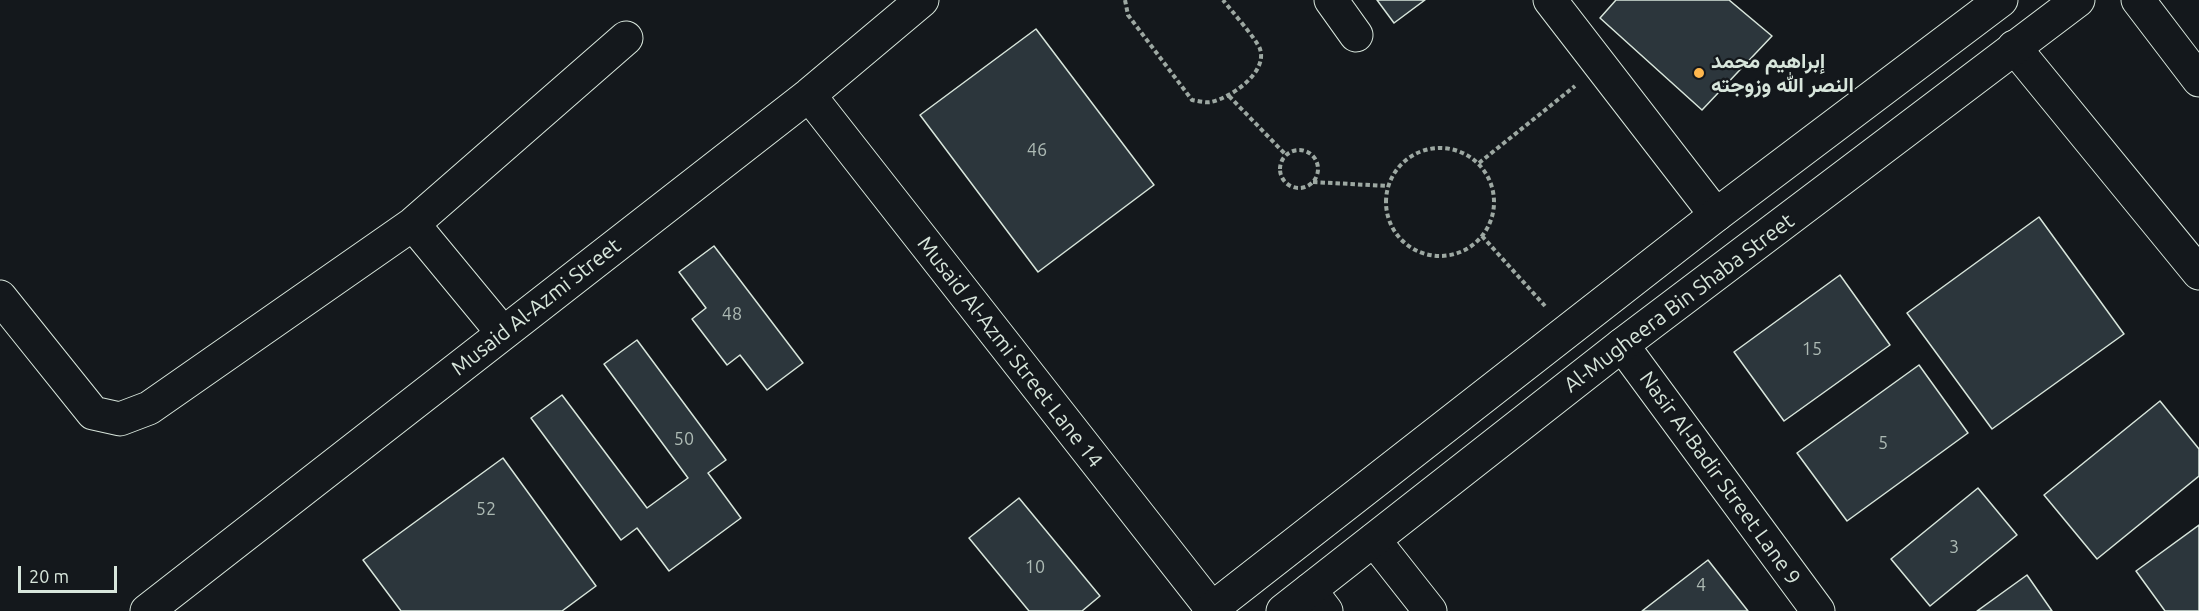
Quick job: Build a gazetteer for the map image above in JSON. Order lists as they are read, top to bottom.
{
  "streets": {
    "street": [
      "Al-Mugheera Bin Shaba Street",
      "Musaid Al-Azmi Street",
      "Musaid Al-Azmi Street Lane 14",
      "Nasir Al-Badir Street Lane 9"
    ]
  },
  "crossings": [
    ["Al-Mugheera Bin Shaba Street", "Musaid Al-Azmi Street Lane 14"],
    ["Al-Mugheera Bin Shaba Street", "Nasir Al-Badir Street Lane 9"],
    ["Musaid Al-Azmi Street", "Musaid Al-Azmi Street Lane 14"]
  ],
  "places": ["إبراهيم محمد النصر الله وزوجته"],
  "house_numbers": [
    "46",
    "48",
    "15",
    "50",
    "5",
    "52",
    "3",
    "10",
    "4"
  ],
  "scale_bar": "20 m"
}
